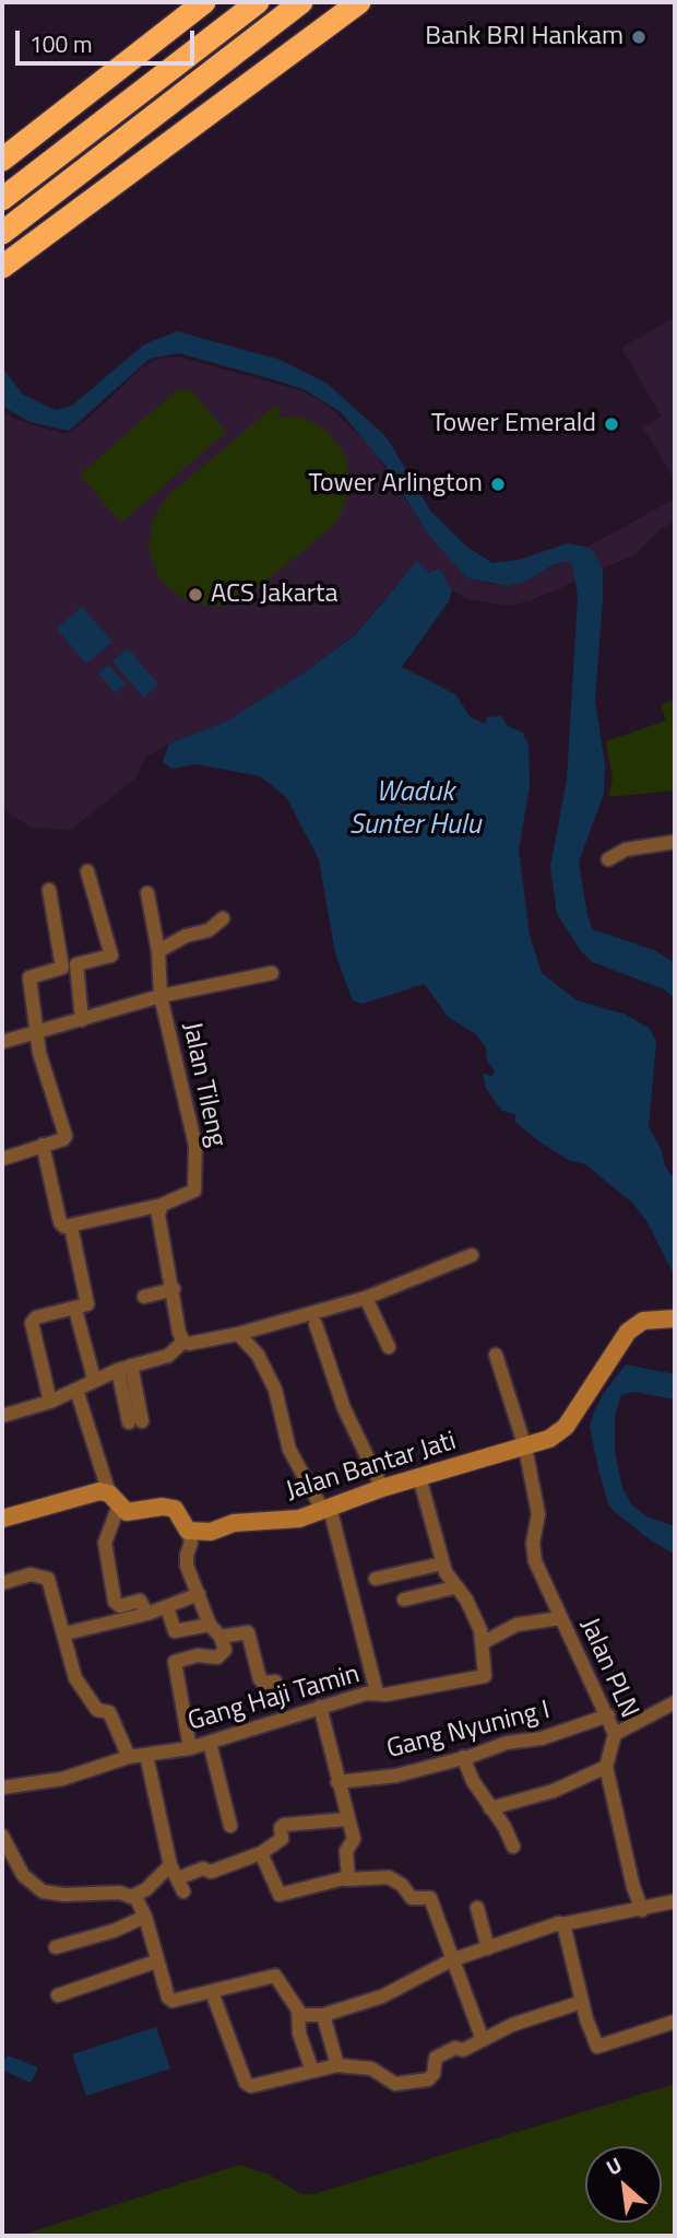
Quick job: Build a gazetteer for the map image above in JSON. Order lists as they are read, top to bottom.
{
  "streets": {
    "street": [
      "Jalan Tileng",
      "Jalan Bantar Jati",
      "Jalan PLN",
      "Gang Haji Tamin",
      "Gang Nyuning I"
    ]
  },
  "crossings": [
    ["Jalan Bantar Jati", "Jalan PLN"],
    ["Jalan Bantar Jati", "Gang Haji Tamin"],
    ["Jalan PLN", "Gang Nyuning I"]
  ],
  "water": ["Waduk Sunter Hulu"],
  "places": [
    "Bank BRI Hankam",
    "Tower Emerald",
    "Tower Arlington",
    "ACS Jakarta"
  ],
  "scale_bar": "100 m",
  "north": "top left"
}
